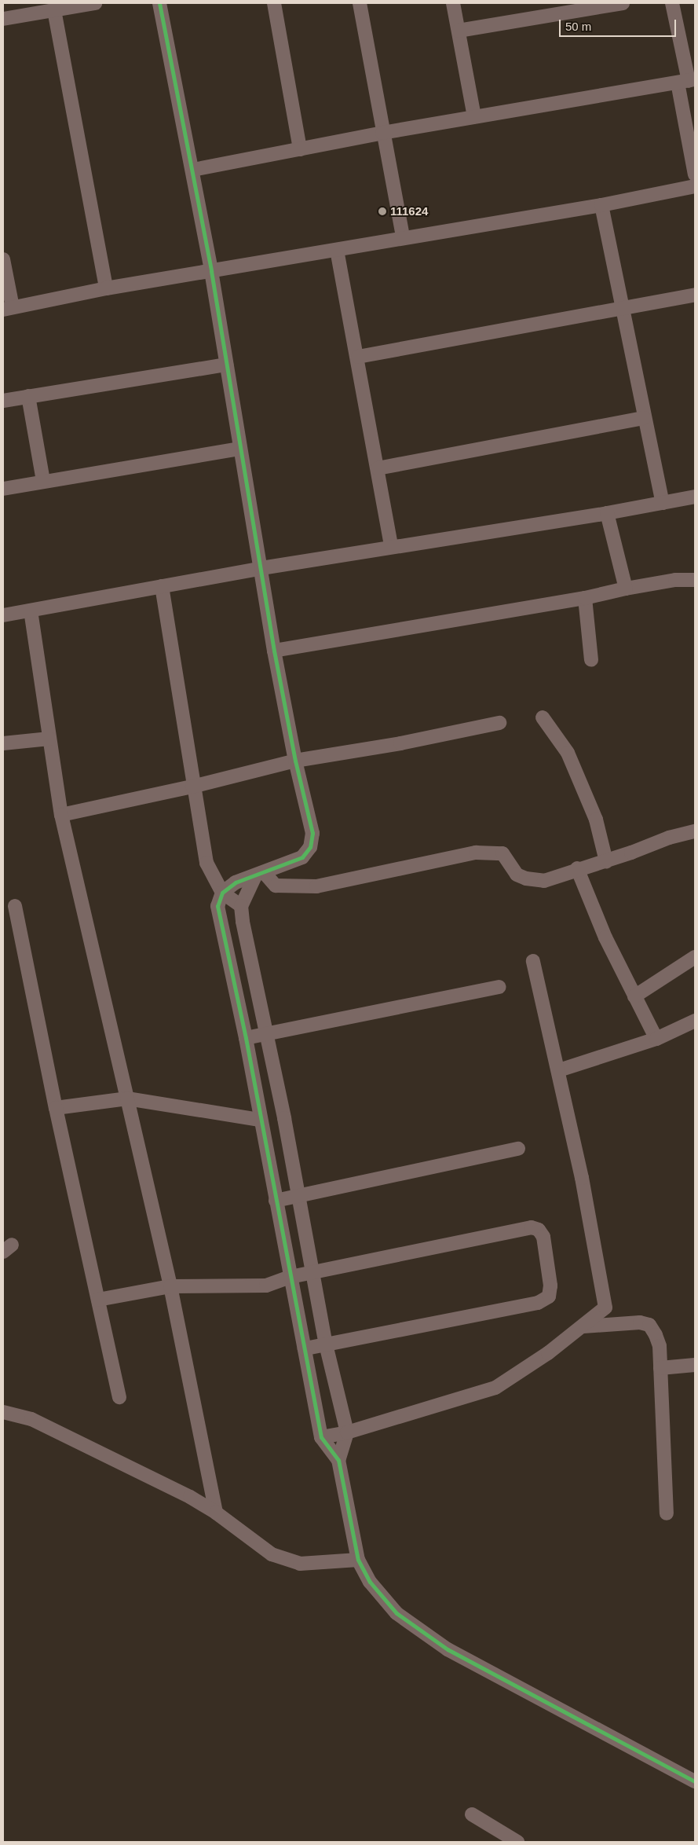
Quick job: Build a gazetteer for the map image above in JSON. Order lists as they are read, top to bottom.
{
  "places": ["111624"],
  "scale_bar": "50 m"
}
